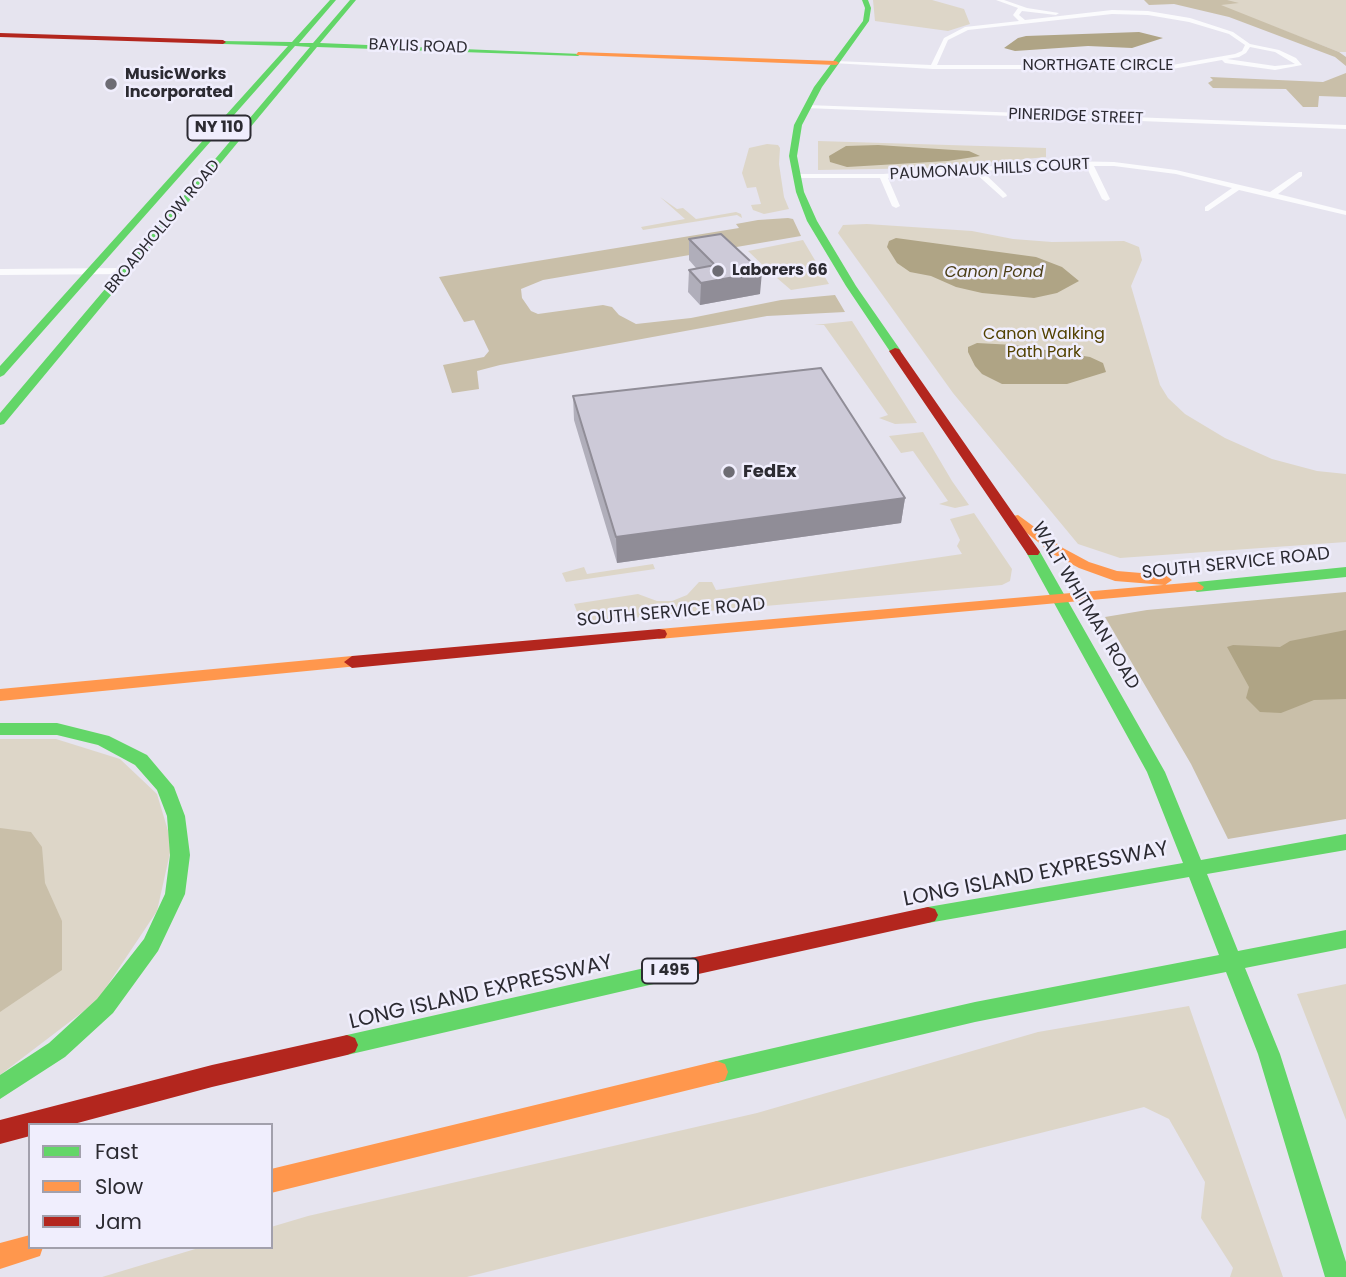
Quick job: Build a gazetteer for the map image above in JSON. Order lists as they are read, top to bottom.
{
  "streets": {
    "main road": [
      "BAYLIS ROAD",
      "NY 110",
      "BROADHOLLOW ROAD",
      "SOUTH SERVICE ROAD",
      "WALT WHITMAN ROAD",
      "LONG ISLAND EXPRESSWAY",
      "I 495"
    ],
    "street": ["NORTHGATE CIRCLE", "PINERIDGE STREET", "PAUMONAUK HILLS COURT"]
  },
  "crossings": [
    ["BAYLIS ROAD", "NORTHGATE CIRCLE"],
    ["BAYLIS ROAD", "BROADHOLLOW ROAD"],
    ["BAYLIS ROAD", "WALT WHITMAN ROAD"],
    ["NORTHGATE CIRCLE", "WALT WHITMAN ROAD"],
    ["PINERIDGE STREET", "WALT WHITMAN ROAD"],
    ["PAUMONAUK HILLS COURT", "WALT WHITMAN ROAD"],
    ["SOUTH SERVICE ROAD", "WALT WHITMAN ROAD"]
  ],
  "water": ["Canon Pond"],
  "parks": ["Canon Walking Path Park"],
  "places": ["MusicWorks Incorporated", "Laborers 66", "FedEx"],
  "legend": ["Fast", "Slow", "Jam"]
}
